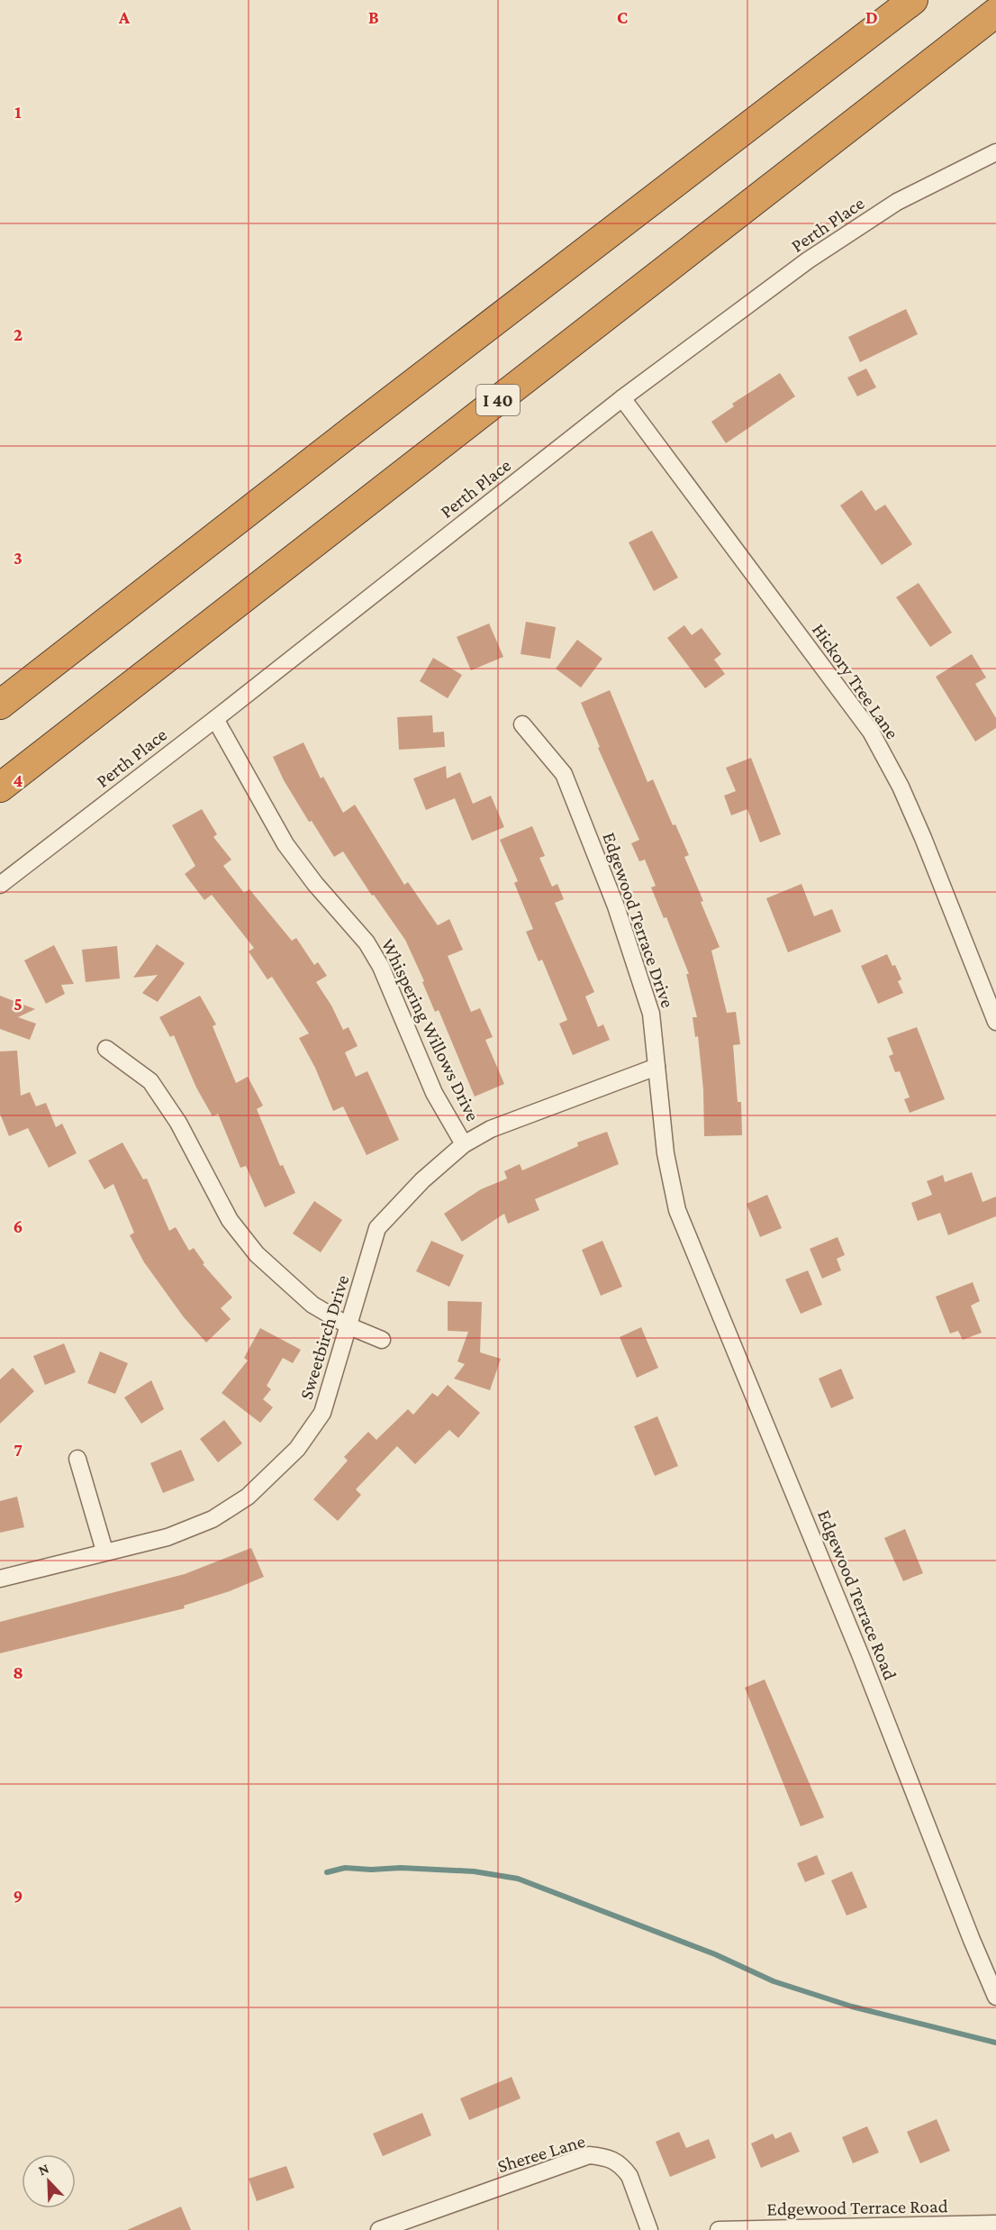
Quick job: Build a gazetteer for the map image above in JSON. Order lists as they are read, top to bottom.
{
  "streets": {
    "highway": ["I 40"],
    "street": [
      "Perth Place",
      "Hickory Tree Lane",
      "Edgewood Terrace Drive",
      "Whispering Willows Drive",
      "Sweetbirch Drive",
      "Edgewood Terrace Road",
      "Sheree Lane"
    ]
  },
  "crossings": [
    ["Perth Place", "Hickory Tree Lane"],
    ["Perth Place", "Whispering Willows Drive"],
    ["Edgewood Terrace Drive", "Sweetbirch Drive"],
    ["Edgewood Terrace Drive", "Edgewood Terrace Road"],
    ["Whispering Willows Drive", "Sweetbirch Drive"]
  ],
  "north": "top left",
  "grid": {
    "columns": [
      "A",
      "B",
      "C",
      "D"
    ],
    "rows": [
      "1",
      "2",
      "3",
      "4",
      "5",
      "6",
      "7",
      "8",
      "9"
    ]
  }
}
